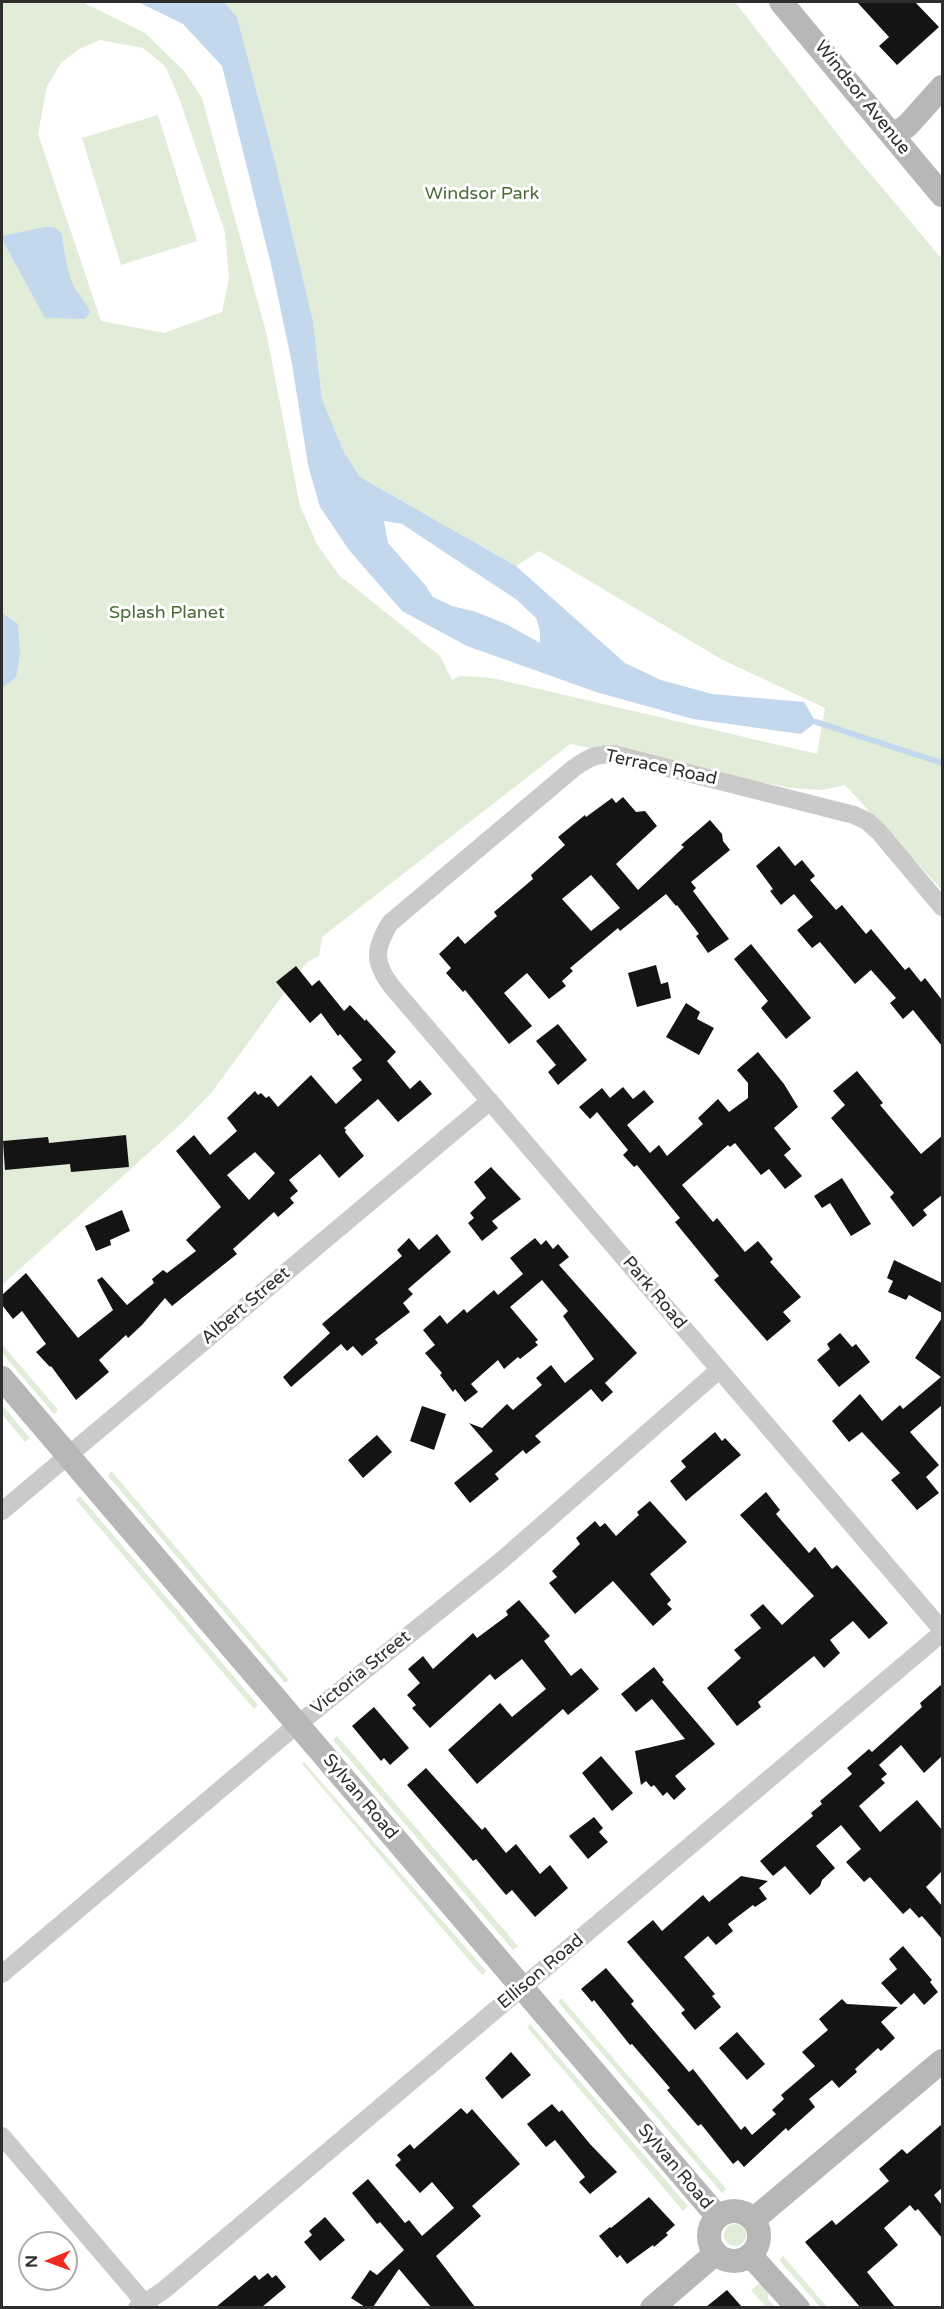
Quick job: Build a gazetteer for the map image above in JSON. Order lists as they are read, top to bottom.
{
  "streets": {
    "street": [
      "Windsor Avenue",
      "Terrace Road",
      "Park Road",
      "Albert Street",
      "Victoria Street",
      "Sylvan Road",
      "Ellison Road"
    ]
  },
  "crossings": [
    ["Terrace Road", "Park Road"],
    ["Park Road", "Albert Street"],
    ["Park Road", "Victoria Street"],
    ["Park Road", "Ellison Road"],
    ["Albert Street", "Sylvan Road"],
    ["Victoria Street", "Sylvan Road"],
    ["Sylvan Road", "Ellison Road"]
  ],
  "parks": ["Windsor Park", "Splash Planet"],
  "north": "left"
}
